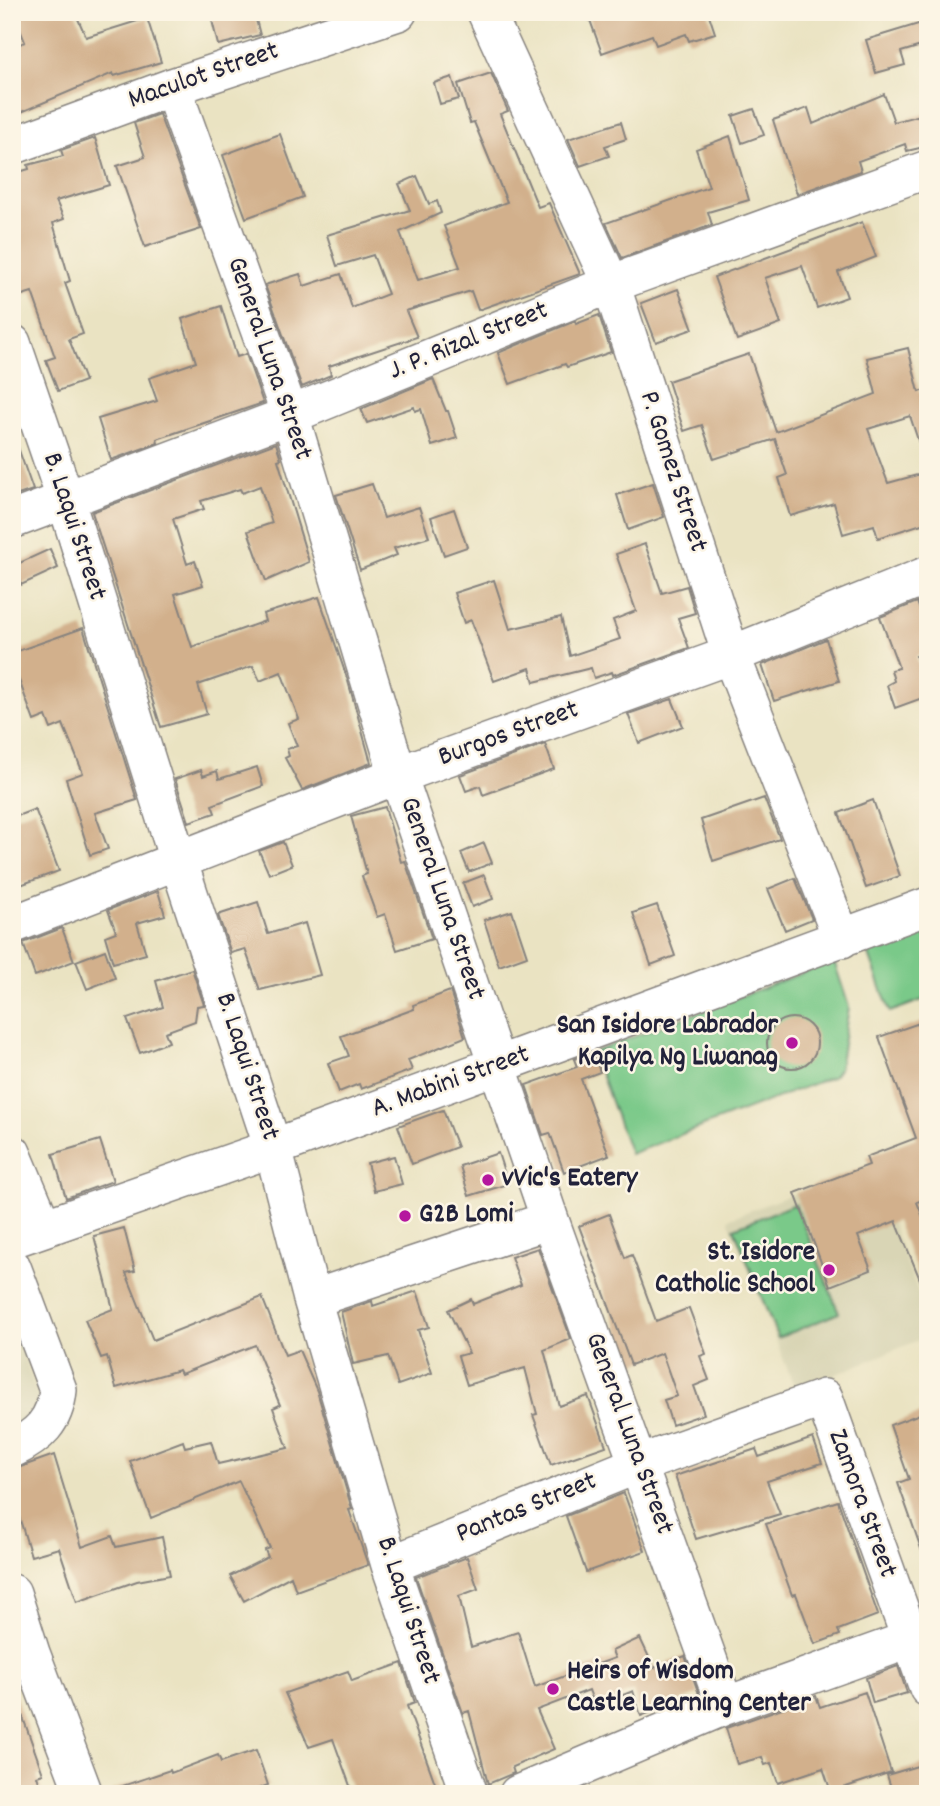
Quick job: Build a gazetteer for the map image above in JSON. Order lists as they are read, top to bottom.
{
  "streets": {
    "street": [
      "Maculot Street",
      "J. P. Rizal Street",
      "General Luna Street",
      "P. Gomez Street",
      "B. Laqui Street",
      "Burgos Street",
      "A. Mabini Street",
      "Zamora Street",
      "Pantas Street"
    ]
  },
  "crossings": [
    ["Maculot Street", "General Luna Street"],
    ["J. P. Rizal Street", "General Luna Street"],
    ["J. P. Rizal Street", "P. Gomez Street"],
    ["J. P. Rizal Street", "B. Laqui Street"],
    ["General Luna Street", "Burgos Street"],
    ["General Luna Street", "A. Mabini Street"],
    ["General Luna Street", "Pantas Street"],
    ["P. Gomez Street", "Burgos Street"],
    ["P. Gomez Street", "A. Mabini Street"],
    ["B. Laqui Street", "Burgos Street"],
    ["B. Laqui Street", "A. Mabini Street"],
    ["B. Laqui Street", "Pantas Street"],
    ["Zamora Street", "Pantas Street"]
  ],
  "places": [
    "San Isidore Labrador Kapilya Ng Liwanag",
    "vVic's Eatery",
    "G2B Lomi",
    "St. Isidore Catholic School",
    "Heirs of Wisdom Castle Learning Center"
  ]
}
